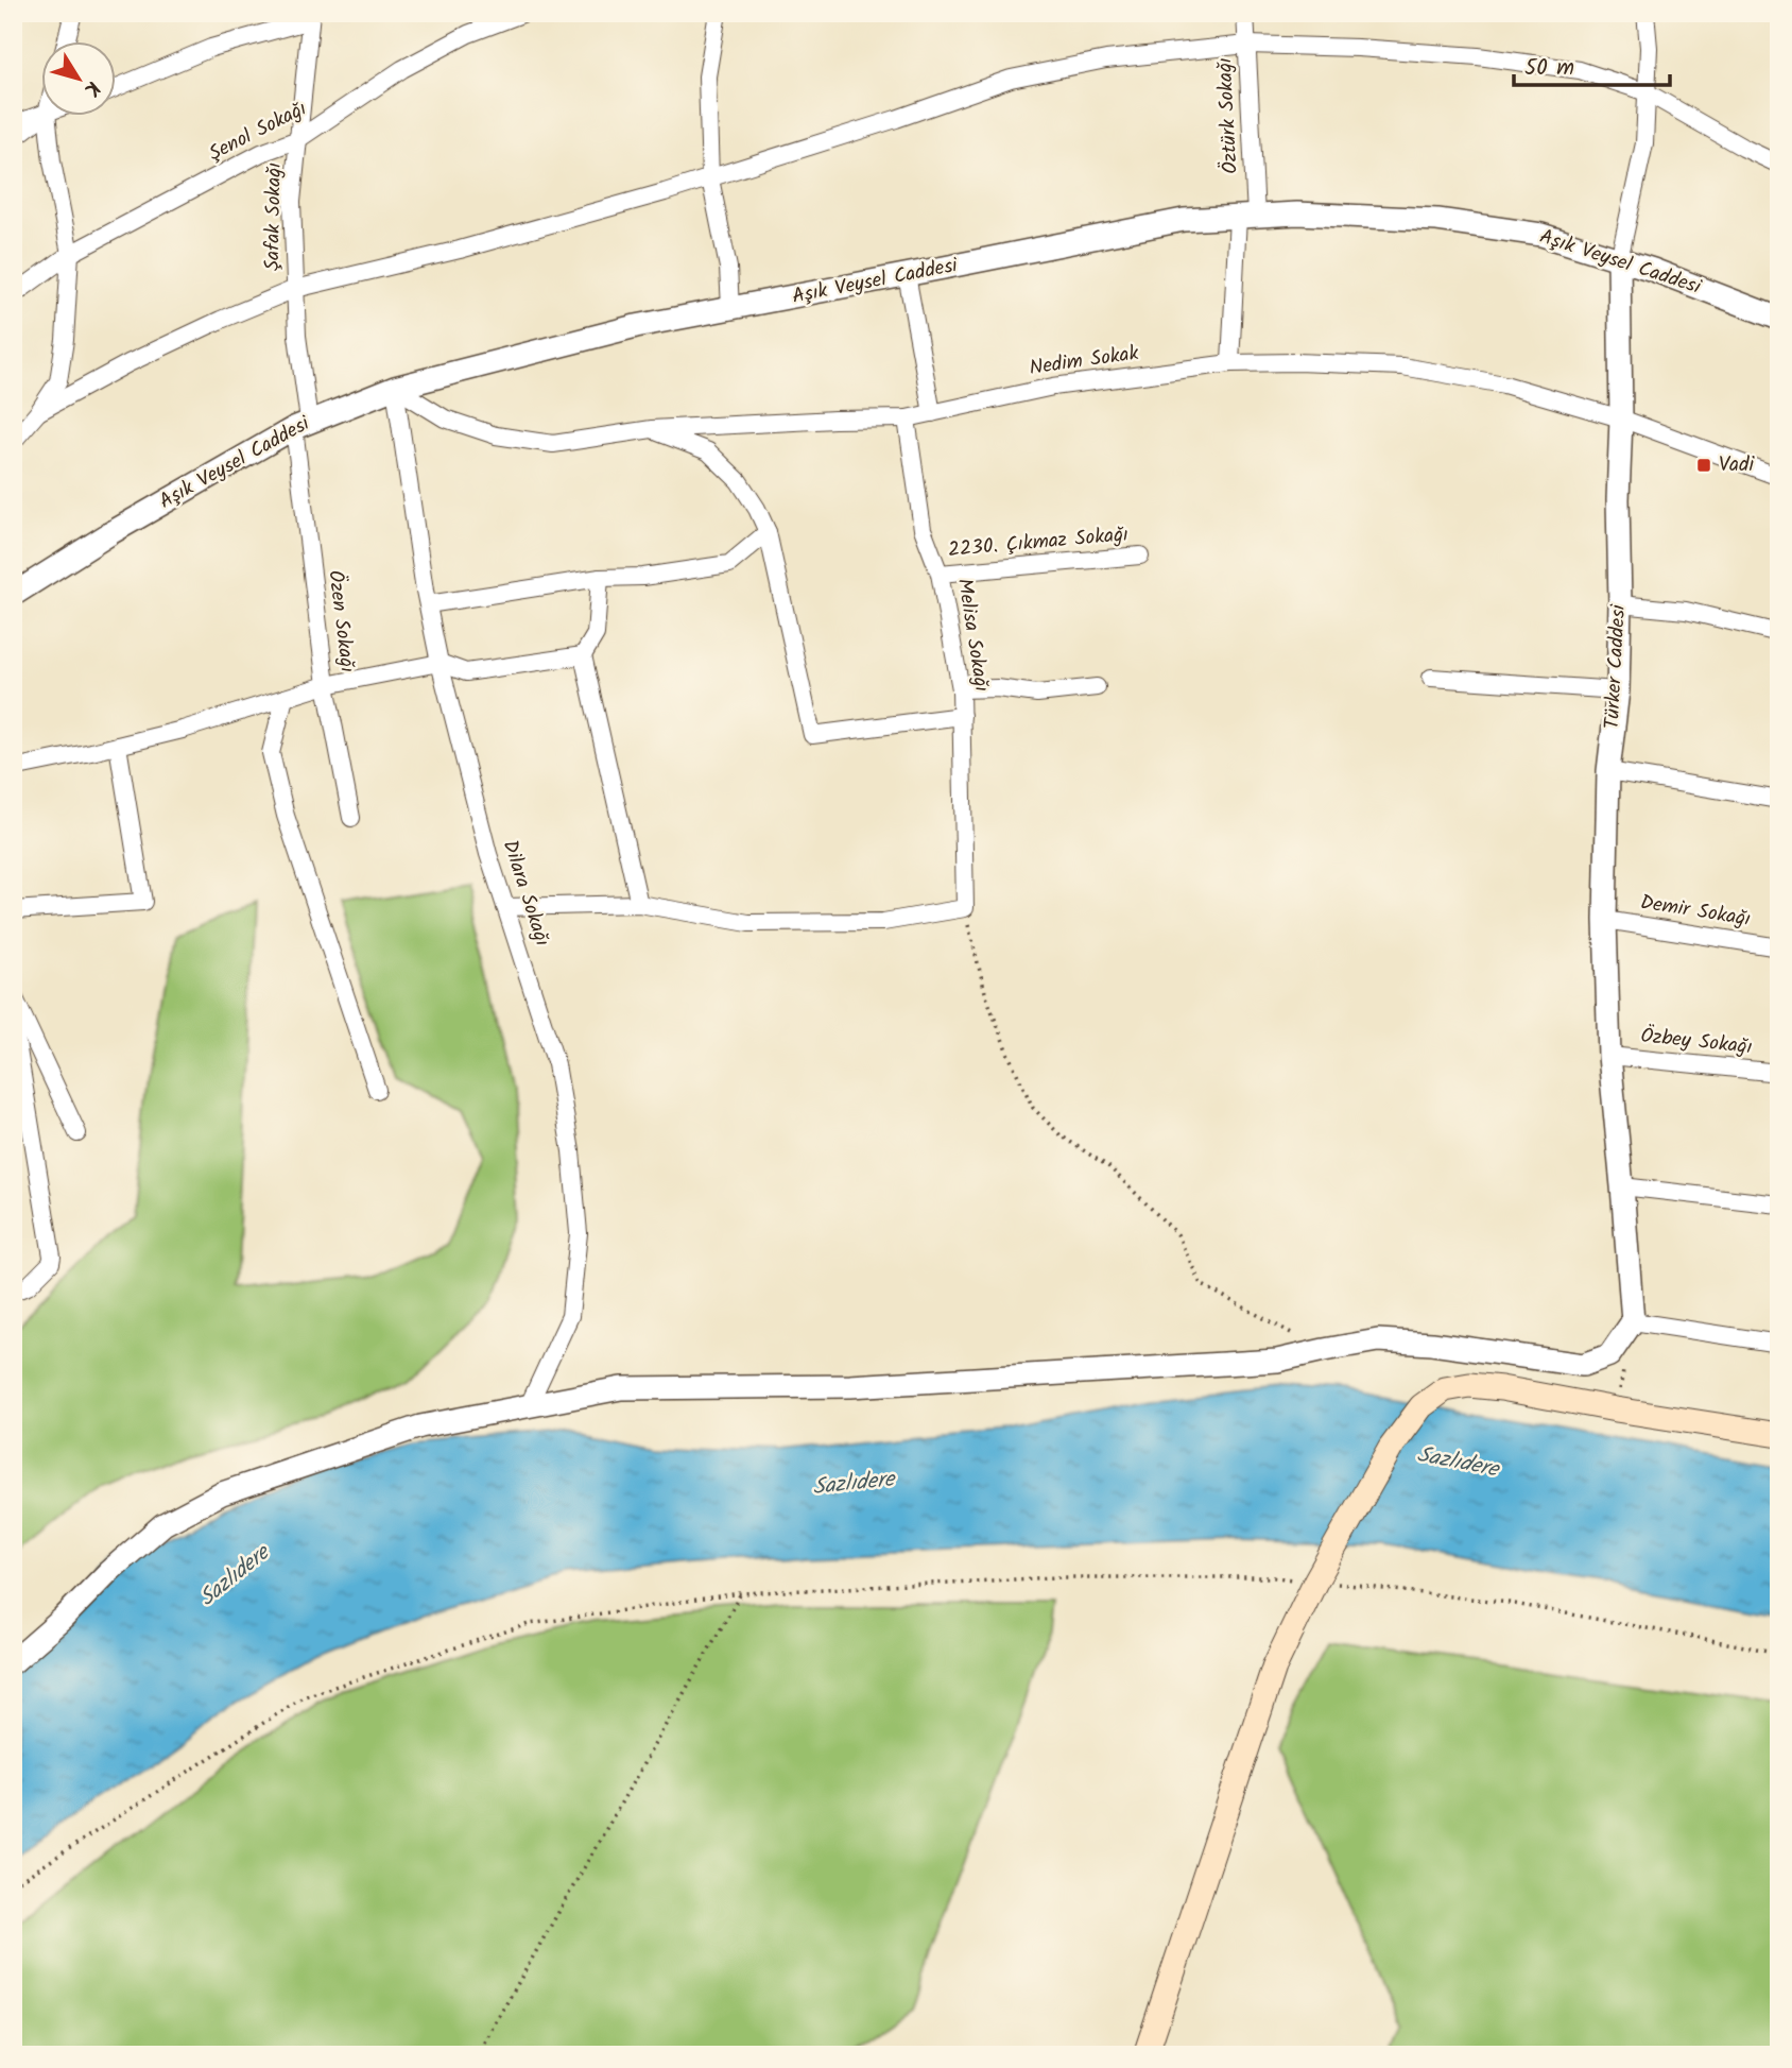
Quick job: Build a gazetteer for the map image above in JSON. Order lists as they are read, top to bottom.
{
  "streets": {
    "street": [
      "Öztürk Sokağı",
      "Şenol Sokağı",
      "Şafak Sokağı",
      "Aşık Veysel Caddesi",
      "Nedim Sokak",
      "2230. Çıkmaz Sokağı",
      "Özen Sokağı",
      "Melisa Sokağı",
      "Türker Caddesi",
      "Dilara Sokağı",
      "Demir Sokağı",
      "Özbey Sokağı"
    ]
  },
  "crossings": [
    ["Öztürk Sokağı", "Aşık Veysel Caddesi"],
    ["Öztürk Sokağı", "Nedim Sokak"],
    ["Şenol Sokağı", "Şafak Sokağı"],
    ["Şafak Sokağı", "Aşık Veysel Caddesi"],
    ["Şafak Sokağı", "Özen Sokağı"],
    ["Aşık Veysel Caddesi", "Nedim Sokak"],
    ["Aşık Veysel Caddesi", "Özen Sokağı"],
    ["Aşık Veysel Caddesi", "Türker Caddesi"],
    ["Aşık Veysel Caddesi", "Dilara Sokağı"],
    ["Nedim Sokak", "Melisa Sokağı"],
    ["Nedim Sokak", "Türker Caddesi"],
    ["Nedim Sokak", "Dilara Sokağı"],
    ["2230. Çıkmaz Sokağı", "Melisa Sokağı"],
    ["Türker Caddesi", "Demir Sokağı"],
    ["Türker Caddesi", "Özbey Sokağı"]
  ],
  "water": ["Sazlıdere"],
  "places": {
    "transit": ["Vadi"]
  },
  "scale_bar": "50 m",
  "north": "bottom right"
}
